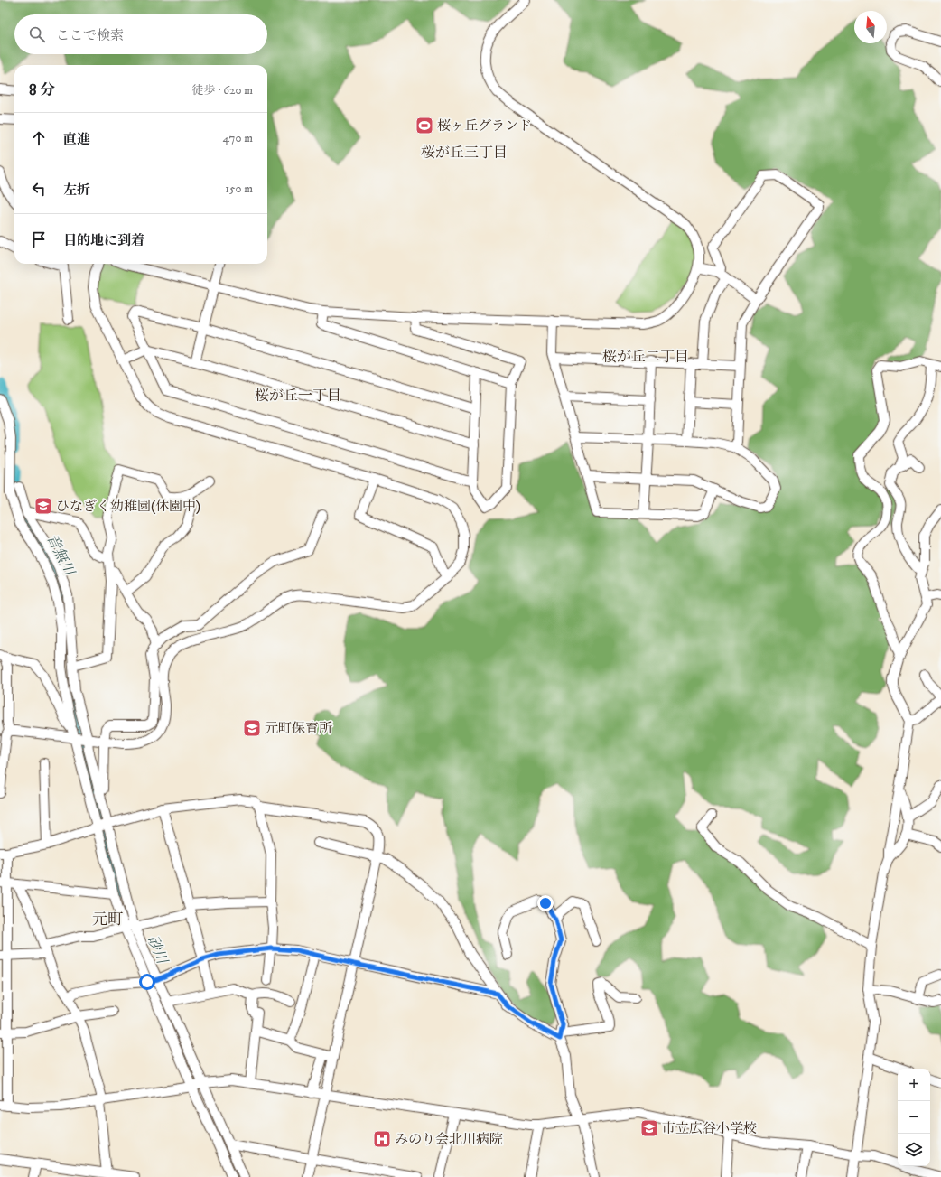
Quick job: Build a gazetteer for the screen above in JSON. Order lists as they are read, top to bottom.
{
  "districts": [
    "桜が丘三丁目",
    "桜が丘二丁目",
    "桜が丘一丁目",
    "元町"
  ],
  "water": ["音無川", "砂川"],
  "places": {
    "sports": ["桜ヶ丘グランド"],
    "school or university": ["ひなぎく幼稚園(休園中)", "元町保育所", "市立広谷小学校"],
    "hospital": ["みのり会北川病院"]
  },
  "north": "top",
  "page": {
    "search": "ここで検索",
    "heading": ["8 分", "徒歩 · 620 m"],
    "list": [
      ["直進", "470 m"],
      ["左折", "150 m"],
      "目的地に到着"
    ],
    "map_buttons": ["+", "−"]
  }
}
